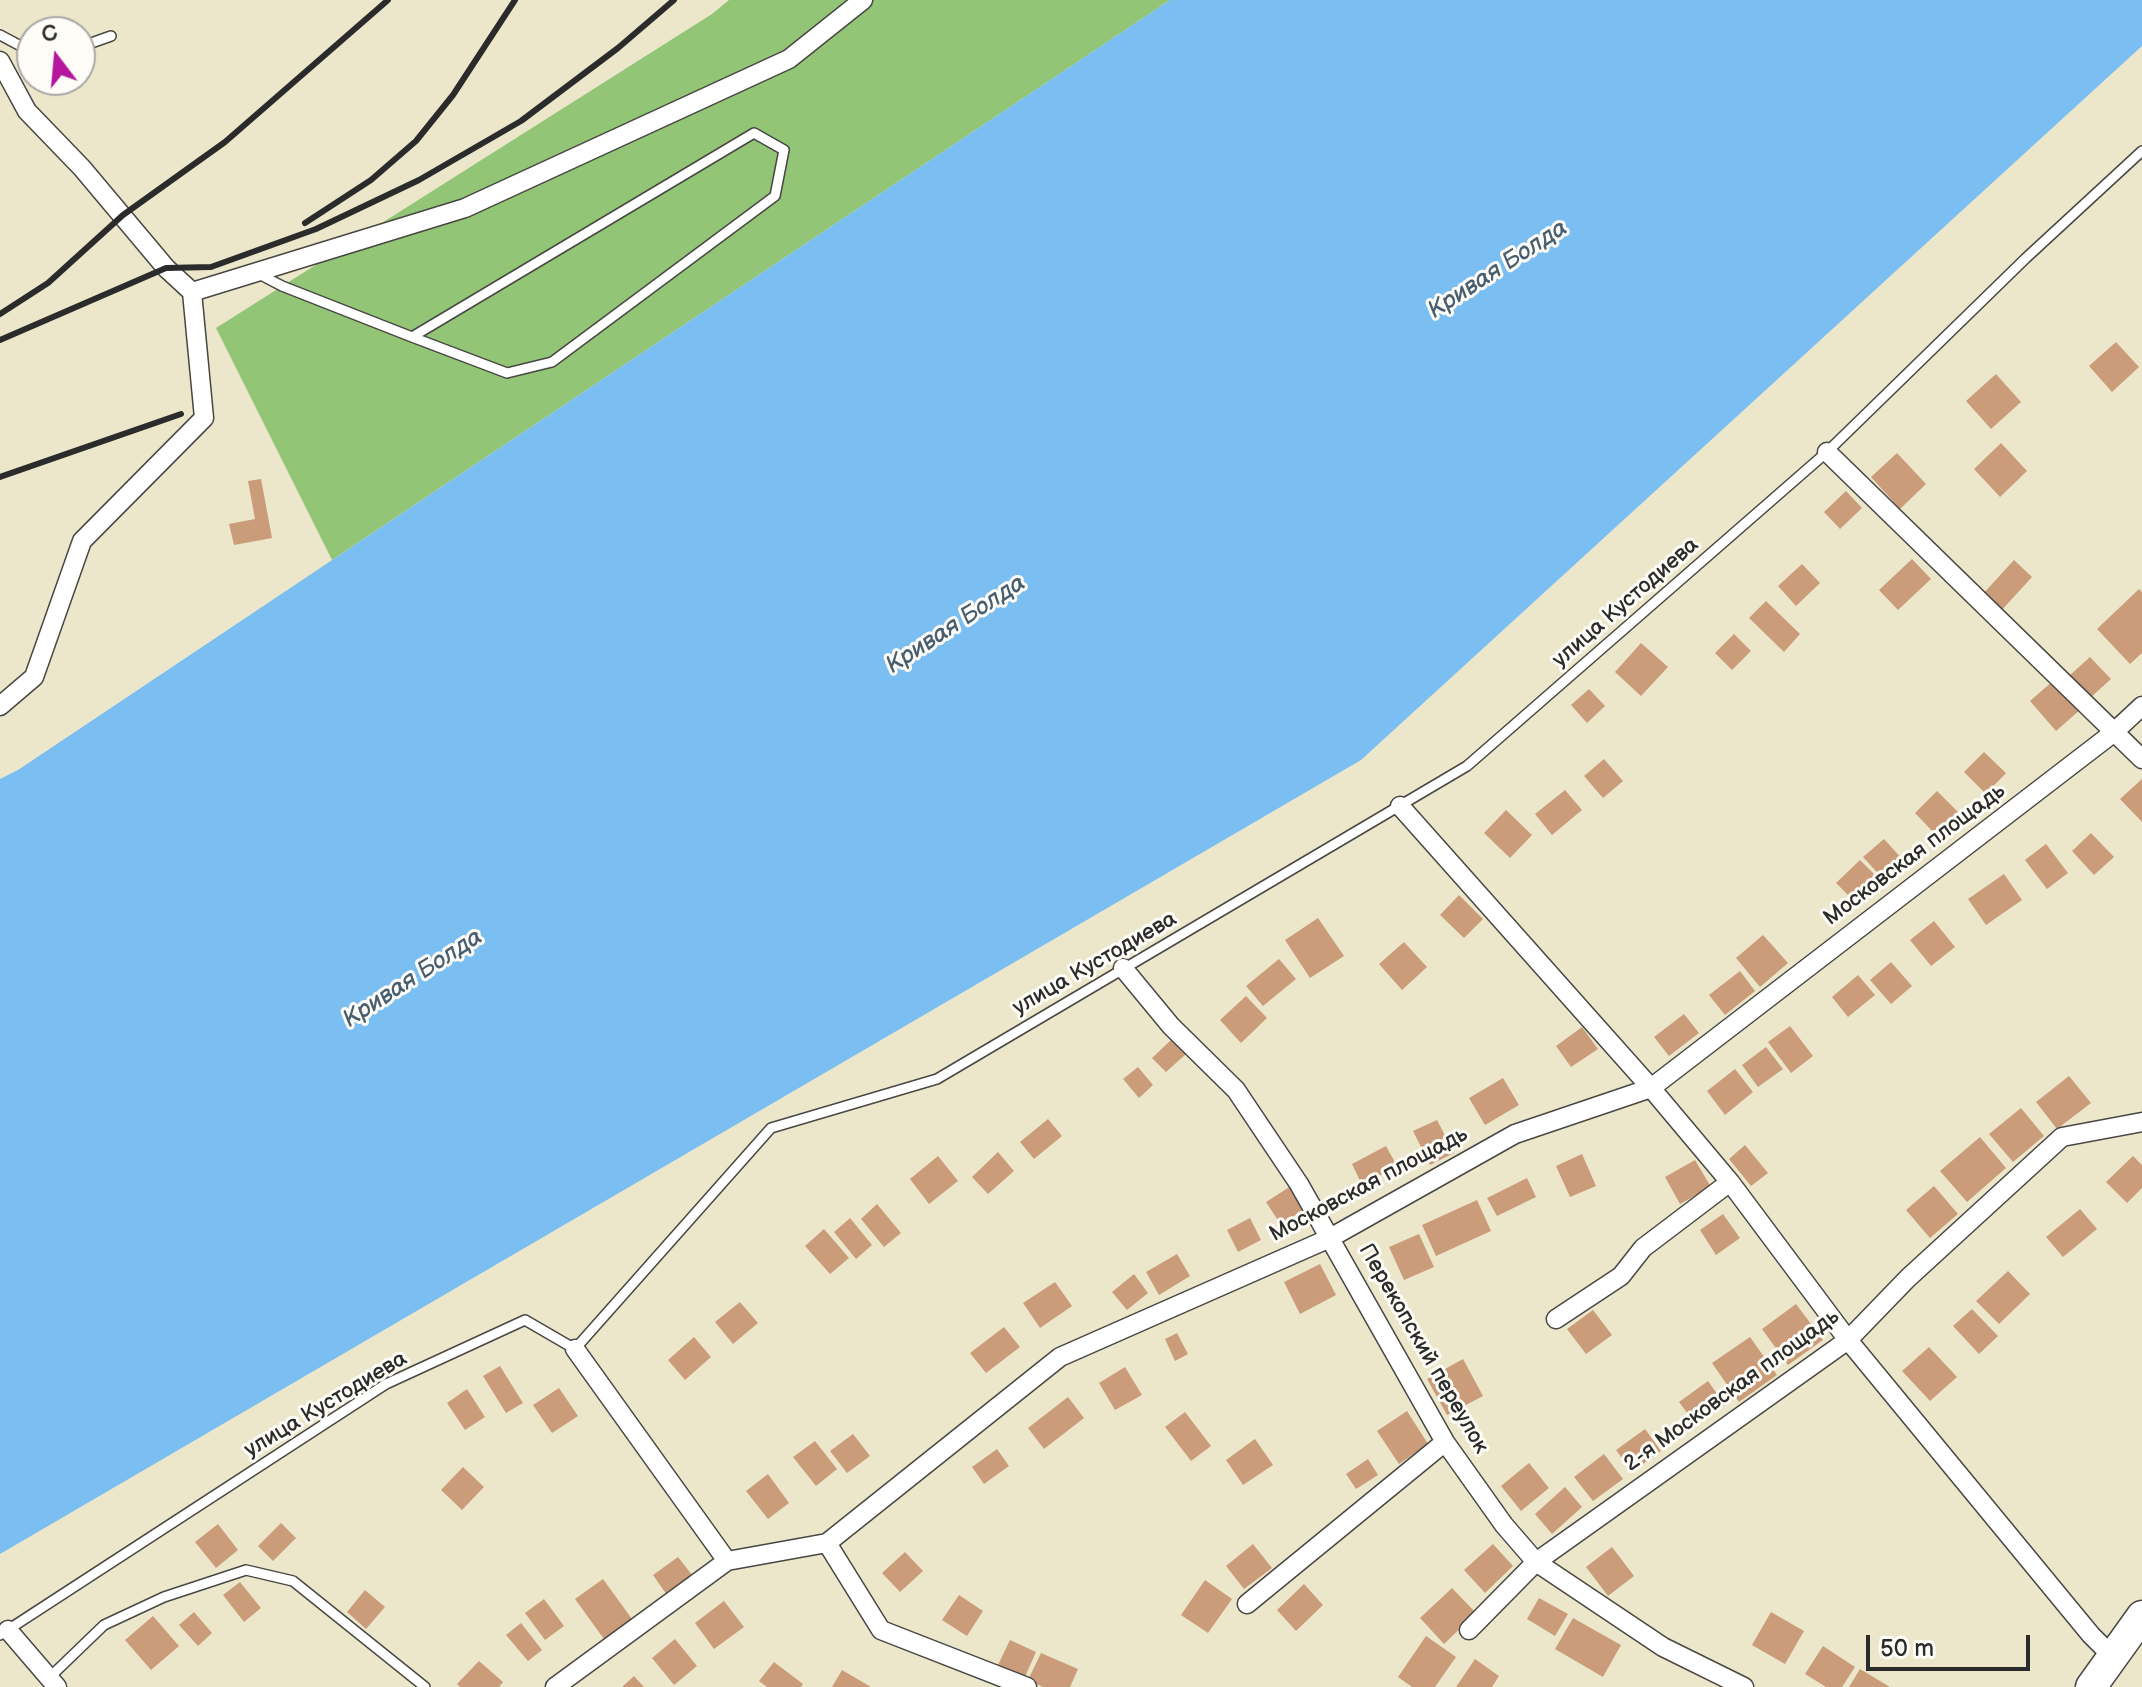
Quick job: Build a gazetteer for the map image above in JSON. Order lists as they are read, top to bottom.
{
  "streets": {
    "street": ["Московская площадь", "Перекопский переулок", "2-я Московская площадь"],
    "lane": ["улица Кустодиева"]
  },
  "crossings": [
    ["улица Кустодиева", "Перекопский переулок"],
    ["Московская площадь", "Перекопский переулок"],
    ["Перекопский переулок", "2-я Московская площадь"]
  ],
  "water": ["Кривая Болда"],
  "scale_bar": "50 m",
  "north": "top"
}
